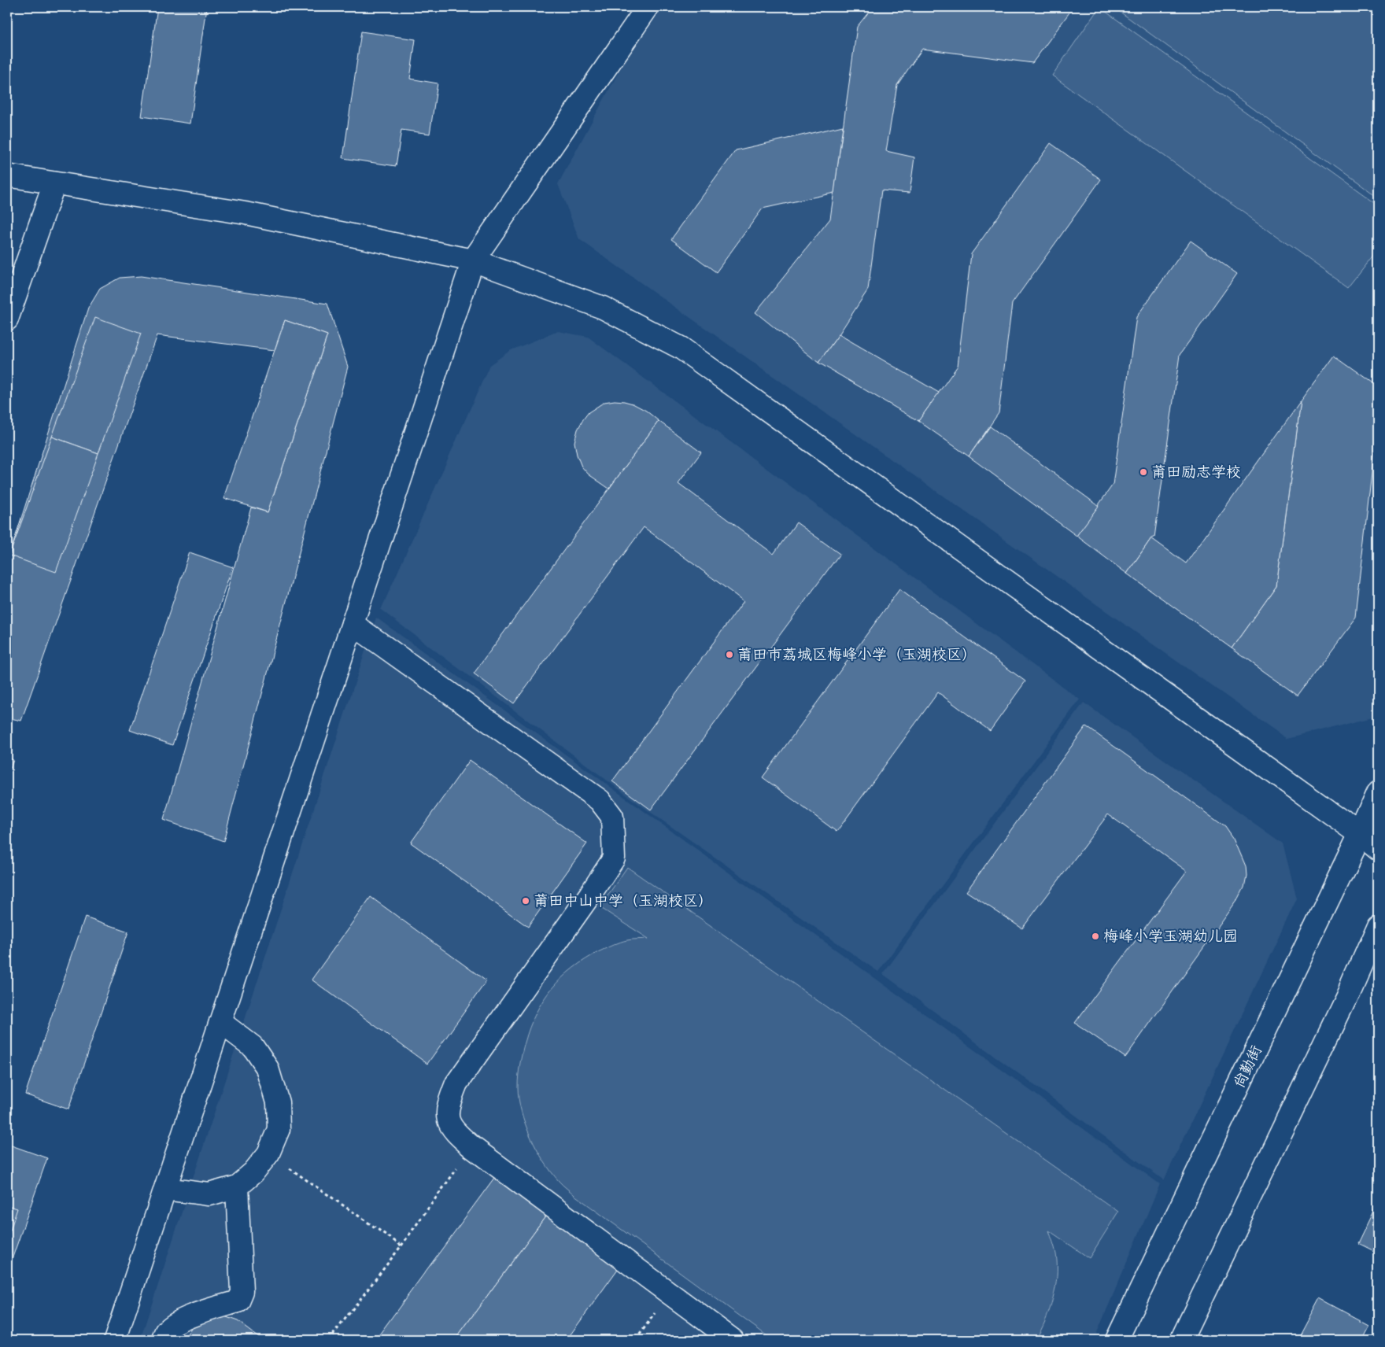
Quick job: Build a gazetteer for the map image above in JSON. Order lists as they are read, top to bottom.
{
  "streets": {
    "street": ["尚勤街"]
  },
  "places": [
    "莆田励志学校",
    "莆田市荔城区梅峰小学（玉湖校区）",
    "莆田中山中学（玉湖校区）",
    "梅峰小学玉湖幼儿园"
  ]
}
